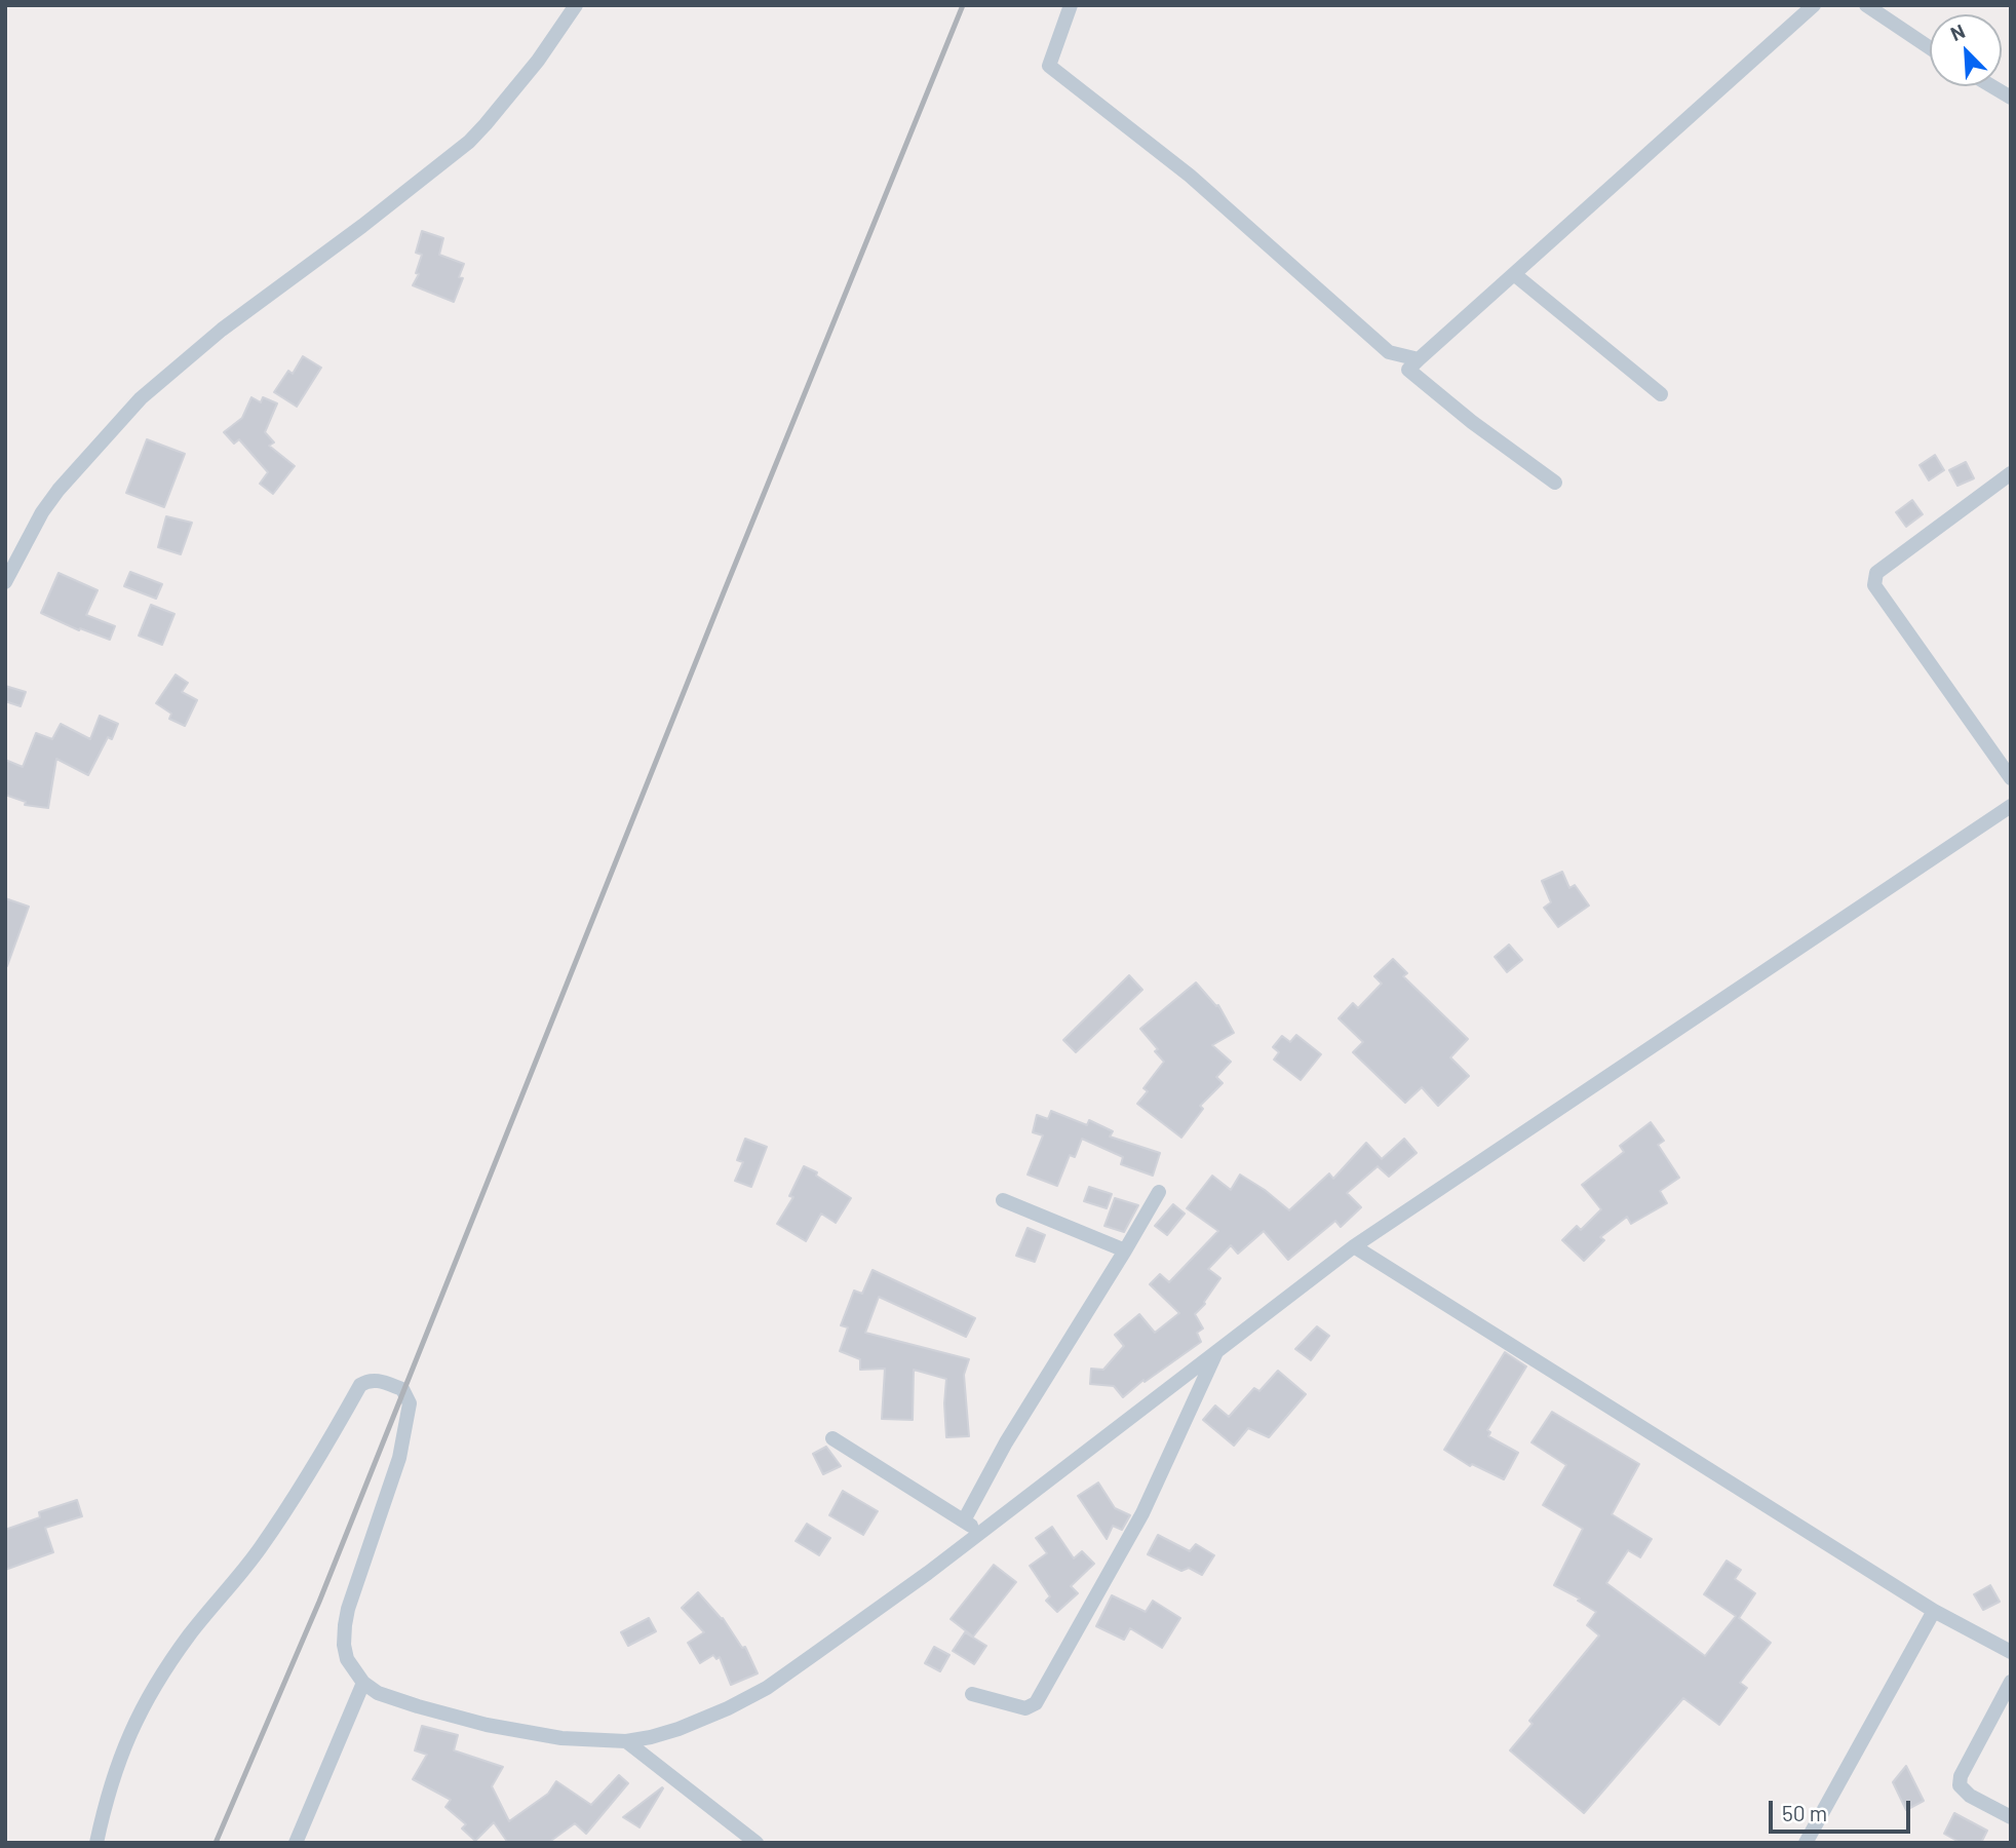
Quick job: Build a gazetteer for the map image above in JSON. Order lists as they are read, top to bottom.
{
  "scale_bar": "50 m",
  "north": "top left"
}
